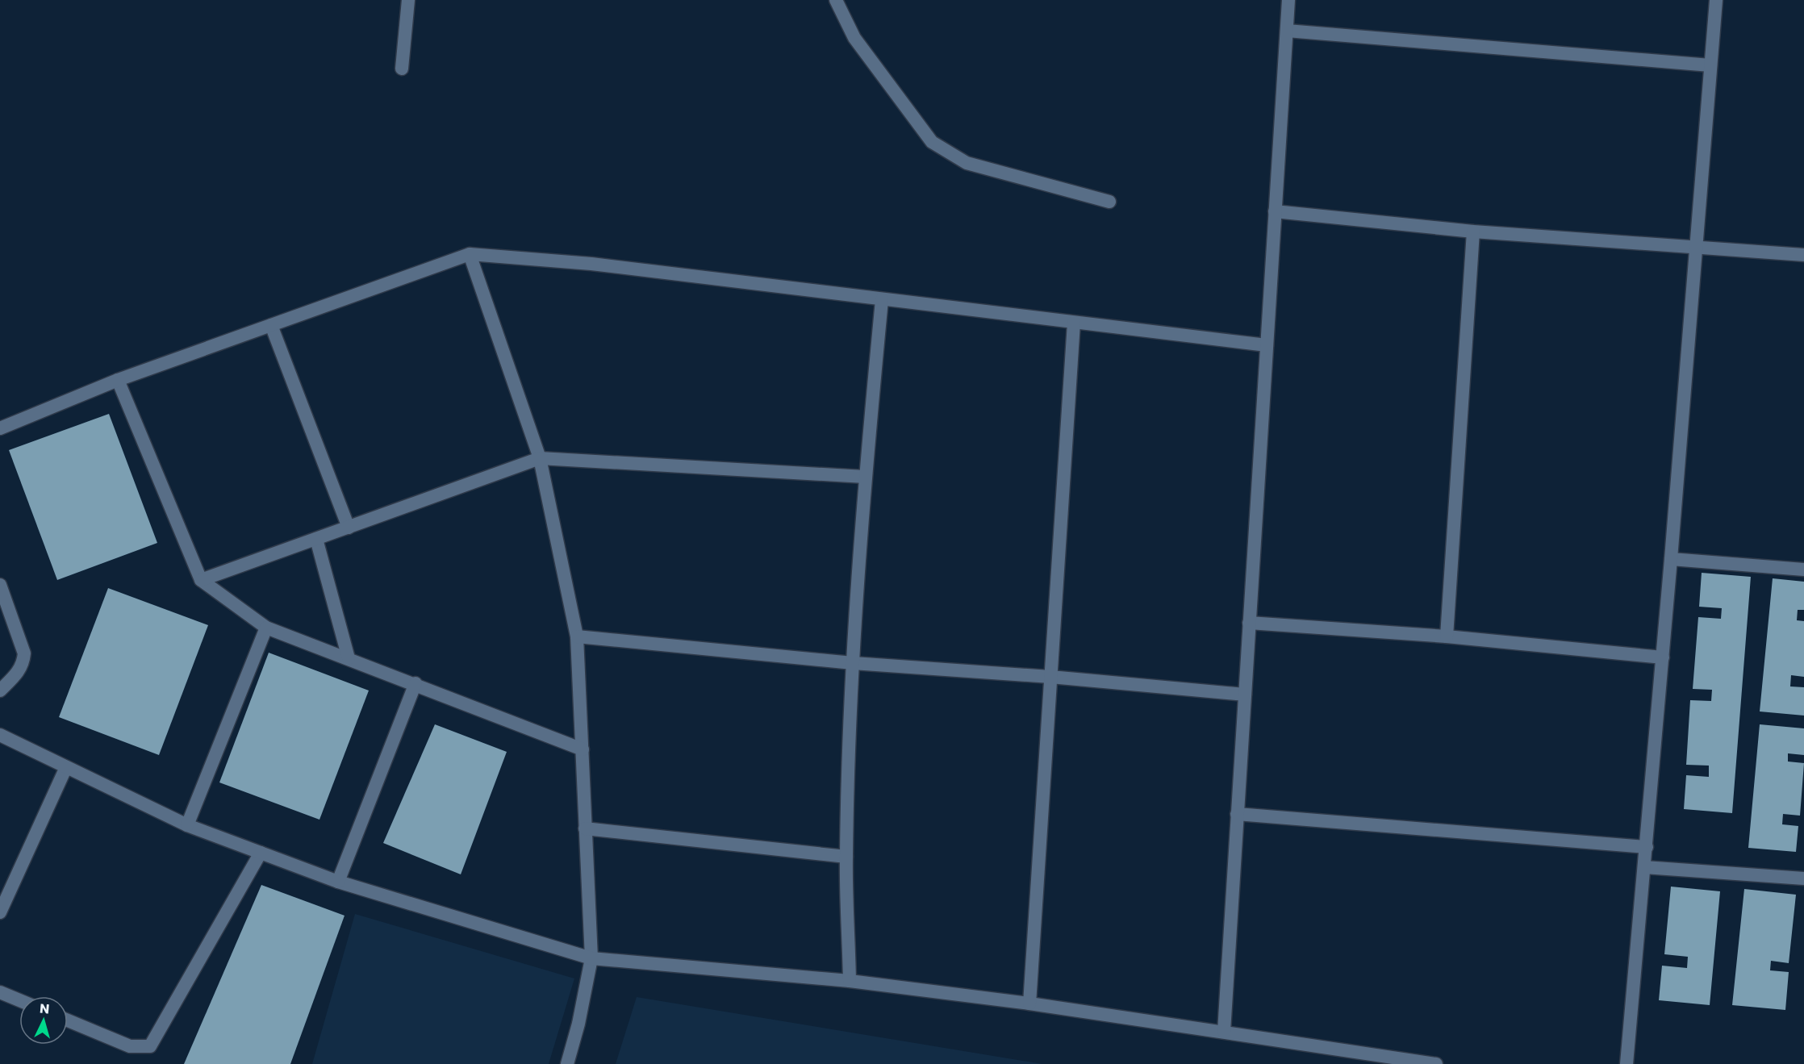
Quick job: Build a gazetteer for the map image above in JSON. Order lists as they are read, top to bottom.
{
  "north": "top"
}
